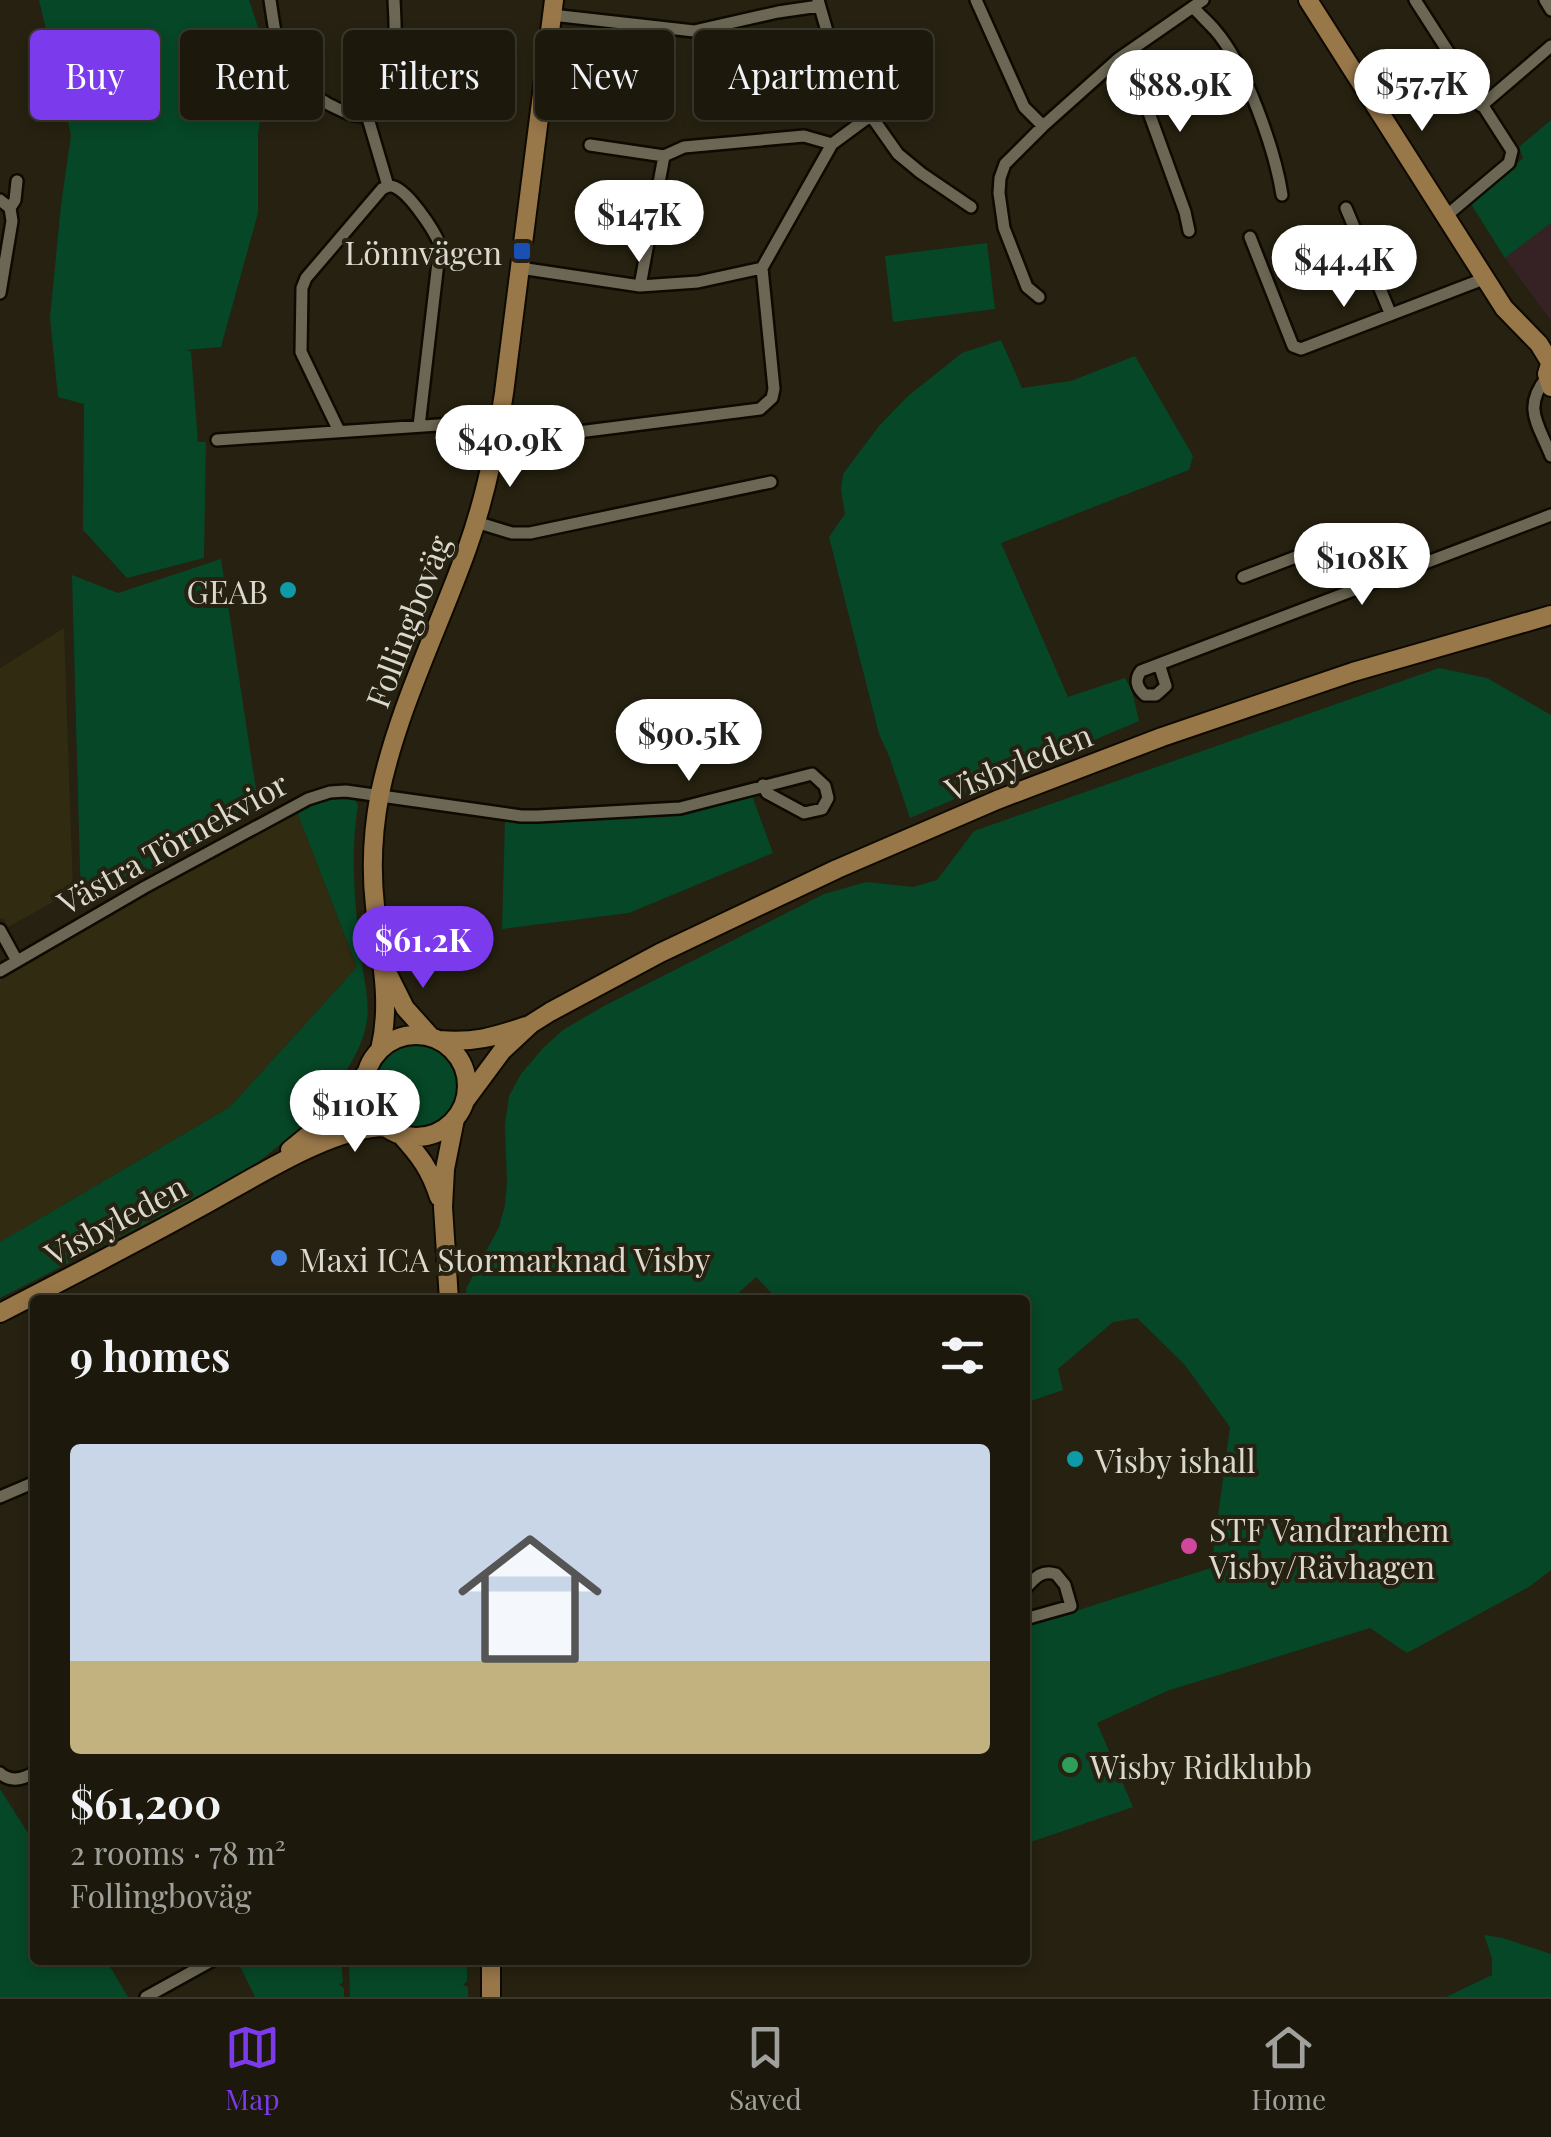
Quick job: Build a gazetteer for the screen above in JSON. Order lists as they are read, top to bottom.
{
  "streets": {
    "main road": ["Follingboväg", "Visbyleden"],
    "street": ["Västra Törnekvior"]
  },
  "crossings": [
    ["Follingboväg", "Visbyleden"],
    ["Follingboväg", "Västra Törnekvior"]
  ],
  "places": {
    "transit": ["Lönnvägen"],
    "other": [
      "GEAB",
      "Maxi ICA Stormarknad Visby",
      "Visby ishall",
      "STF Vandrarhem Visby/Rävhagen",
      "Wisby Ridklubb"
    ]
  },
  "page": {
    "chip": [
      "Buy",
      "Rent",
      "Filters",
      "New",
      "Apartment"
    ],
    "price": [
      "$57.7K",
      "$88.9K",
      "$147K",
      "$44.4K",
      "$40.9K",
      "$108K",
      "$90.5K",
      "$61.2K",
      "$110K"
    ],
    "heading": "9 homes",
    "list": [
      {
        "name": "$61,200",
        "note": "2 rooms · 78 m² · Follingboväg"
      }
    ],
    "tabs": ["Map", "Saved", "Home"]
  }
}
